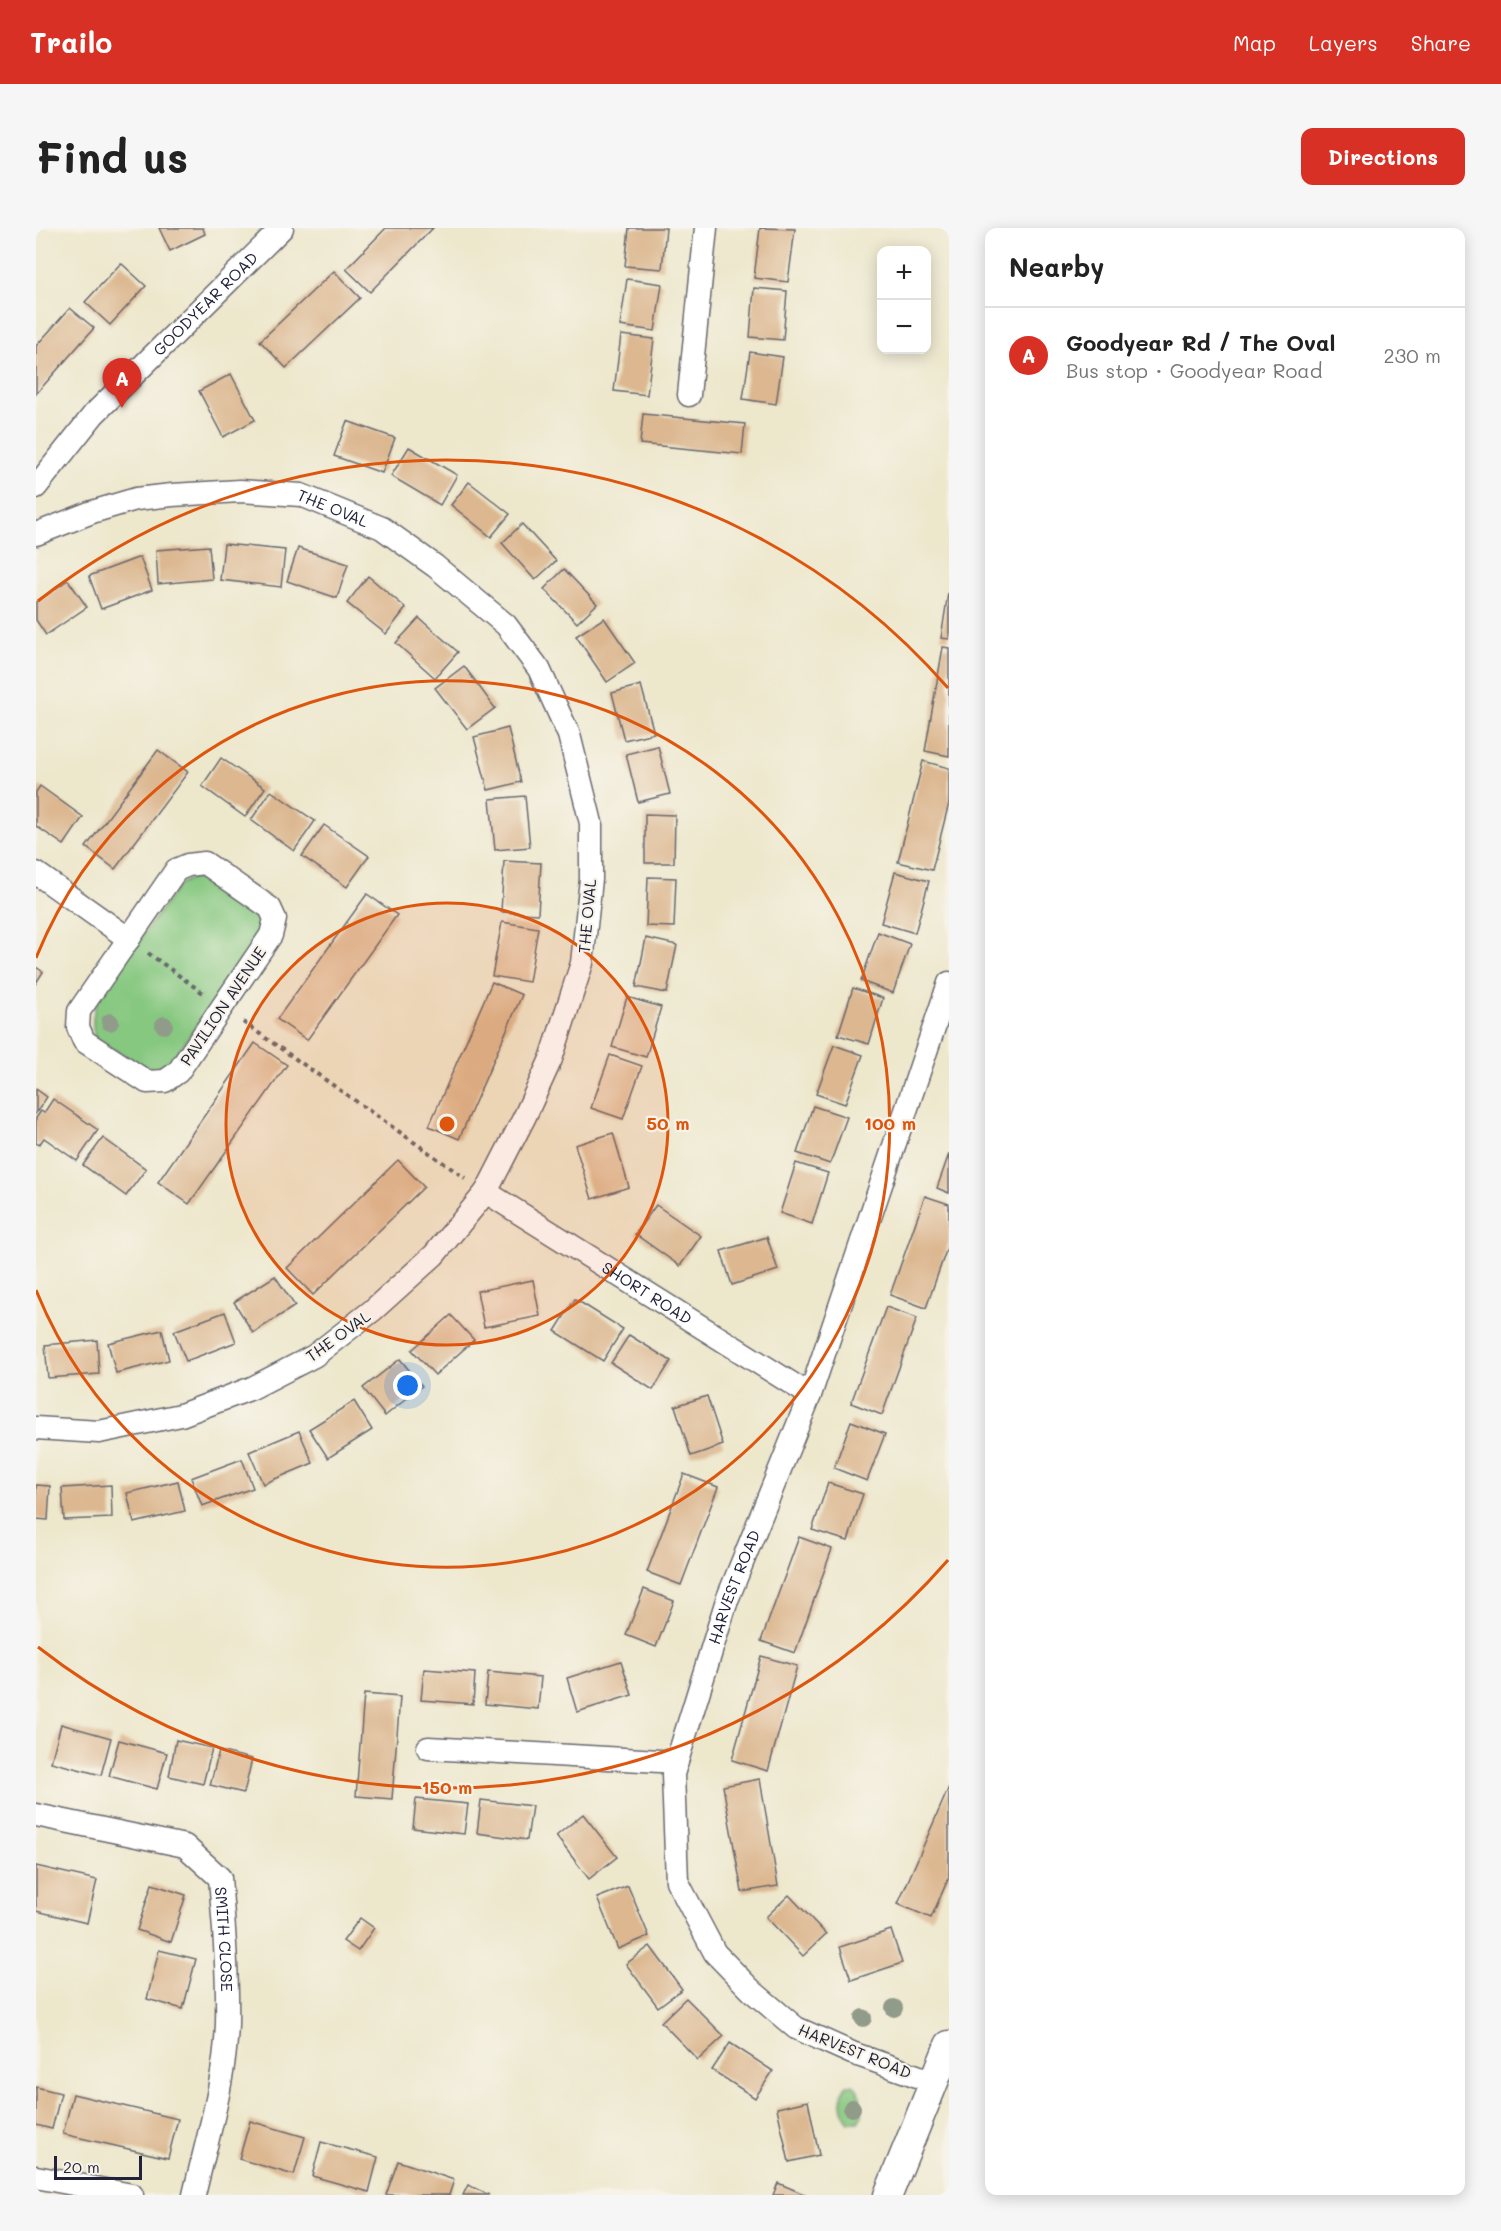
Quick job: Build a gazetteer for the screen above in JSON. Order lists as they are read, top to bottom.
{
  "streets": {
    "street": [
      "GOODYEAR ROAD",
      "THE OVAL",
      "PAVILION AVENUE",
      "SHORT ROAD",
      "HARVEST ROAD",
      "SMITH CLOSE"
    ]
  },
  "crossings": [
    ["THE OVAL", "SHORT ROAD"],
    ["SHORT ROAD", "HARVEST ROAD"]
  ],
  "scale_bar": "20 m",
  "page": {
    "header": "Trailo",
    "nav": ["Map", "Layers", "Share"],
    "buttons": "Directions",
    "title": "Find us",
    "heading": "Nearby",
    "map_buttons": ["+", "−"],
    "list": [
      {
        "mark": "A",
        "name": "Goodyear Rd / The Oval",
        "note": "Bus stop · Goodyear Road",
        "value": "230 m"
      }
    ],
    "pins": "A",
    "scale": "20 m"
  },
  "rings": ["50 m", "100 m", "150 m"]
}
